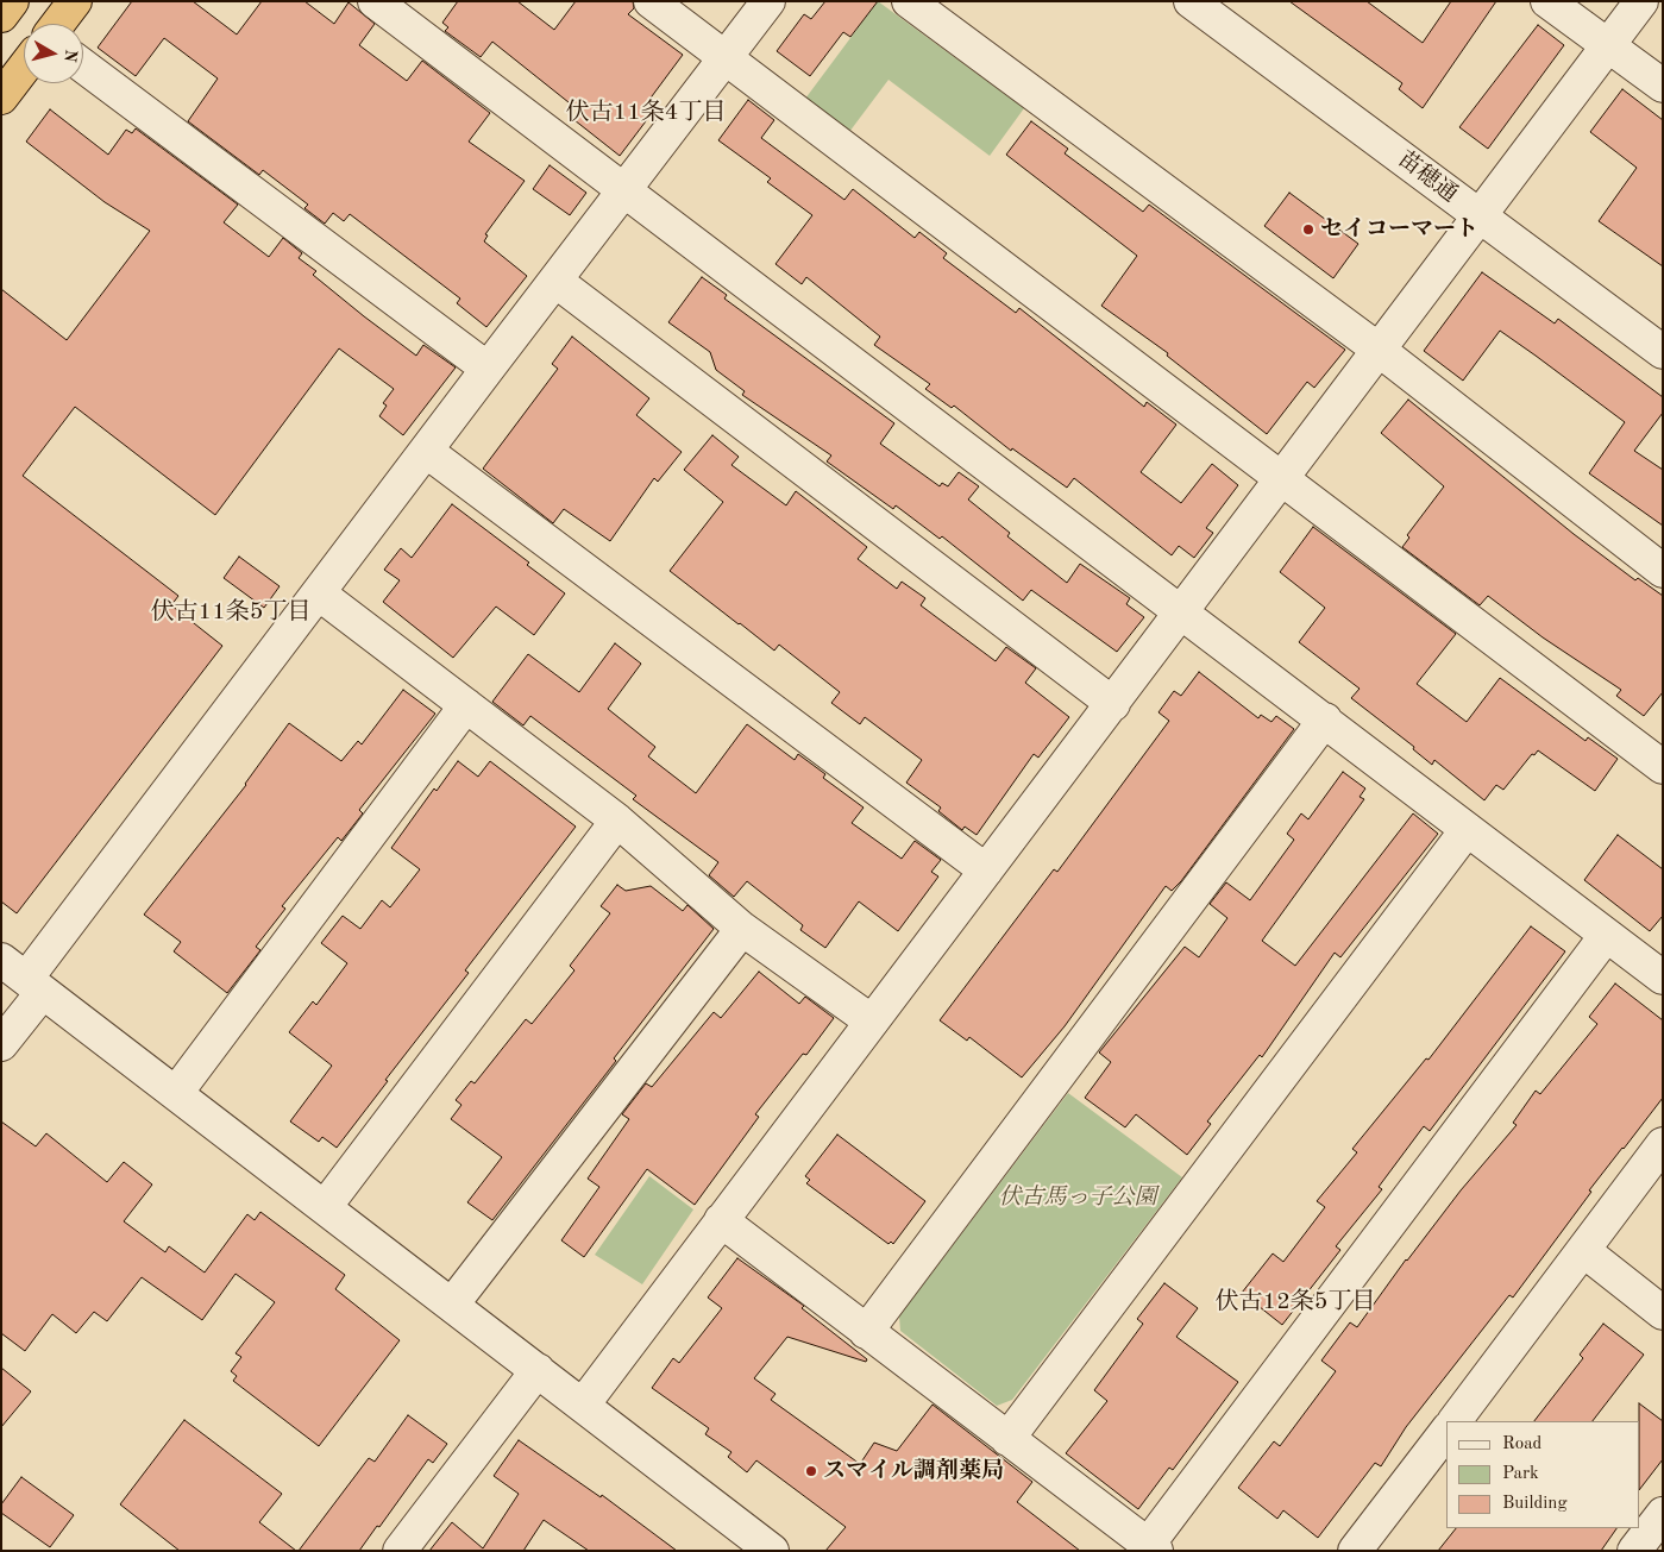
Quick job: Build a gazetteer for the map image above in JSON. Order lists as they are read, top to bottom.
{
  "streets": {
    "street": ["苗穂通"]
  },
  "districts": ["伏古11条4丁目", "伏古11条5丁目", "伏古12条5丁目"],
  "parks": ["伏古馬っ子公園"],
  "places": ["セイコーマート", "スマイル調剤薬局"],
  "legend": ["Road", "Park", "Building"],
  "north": "right"
}
